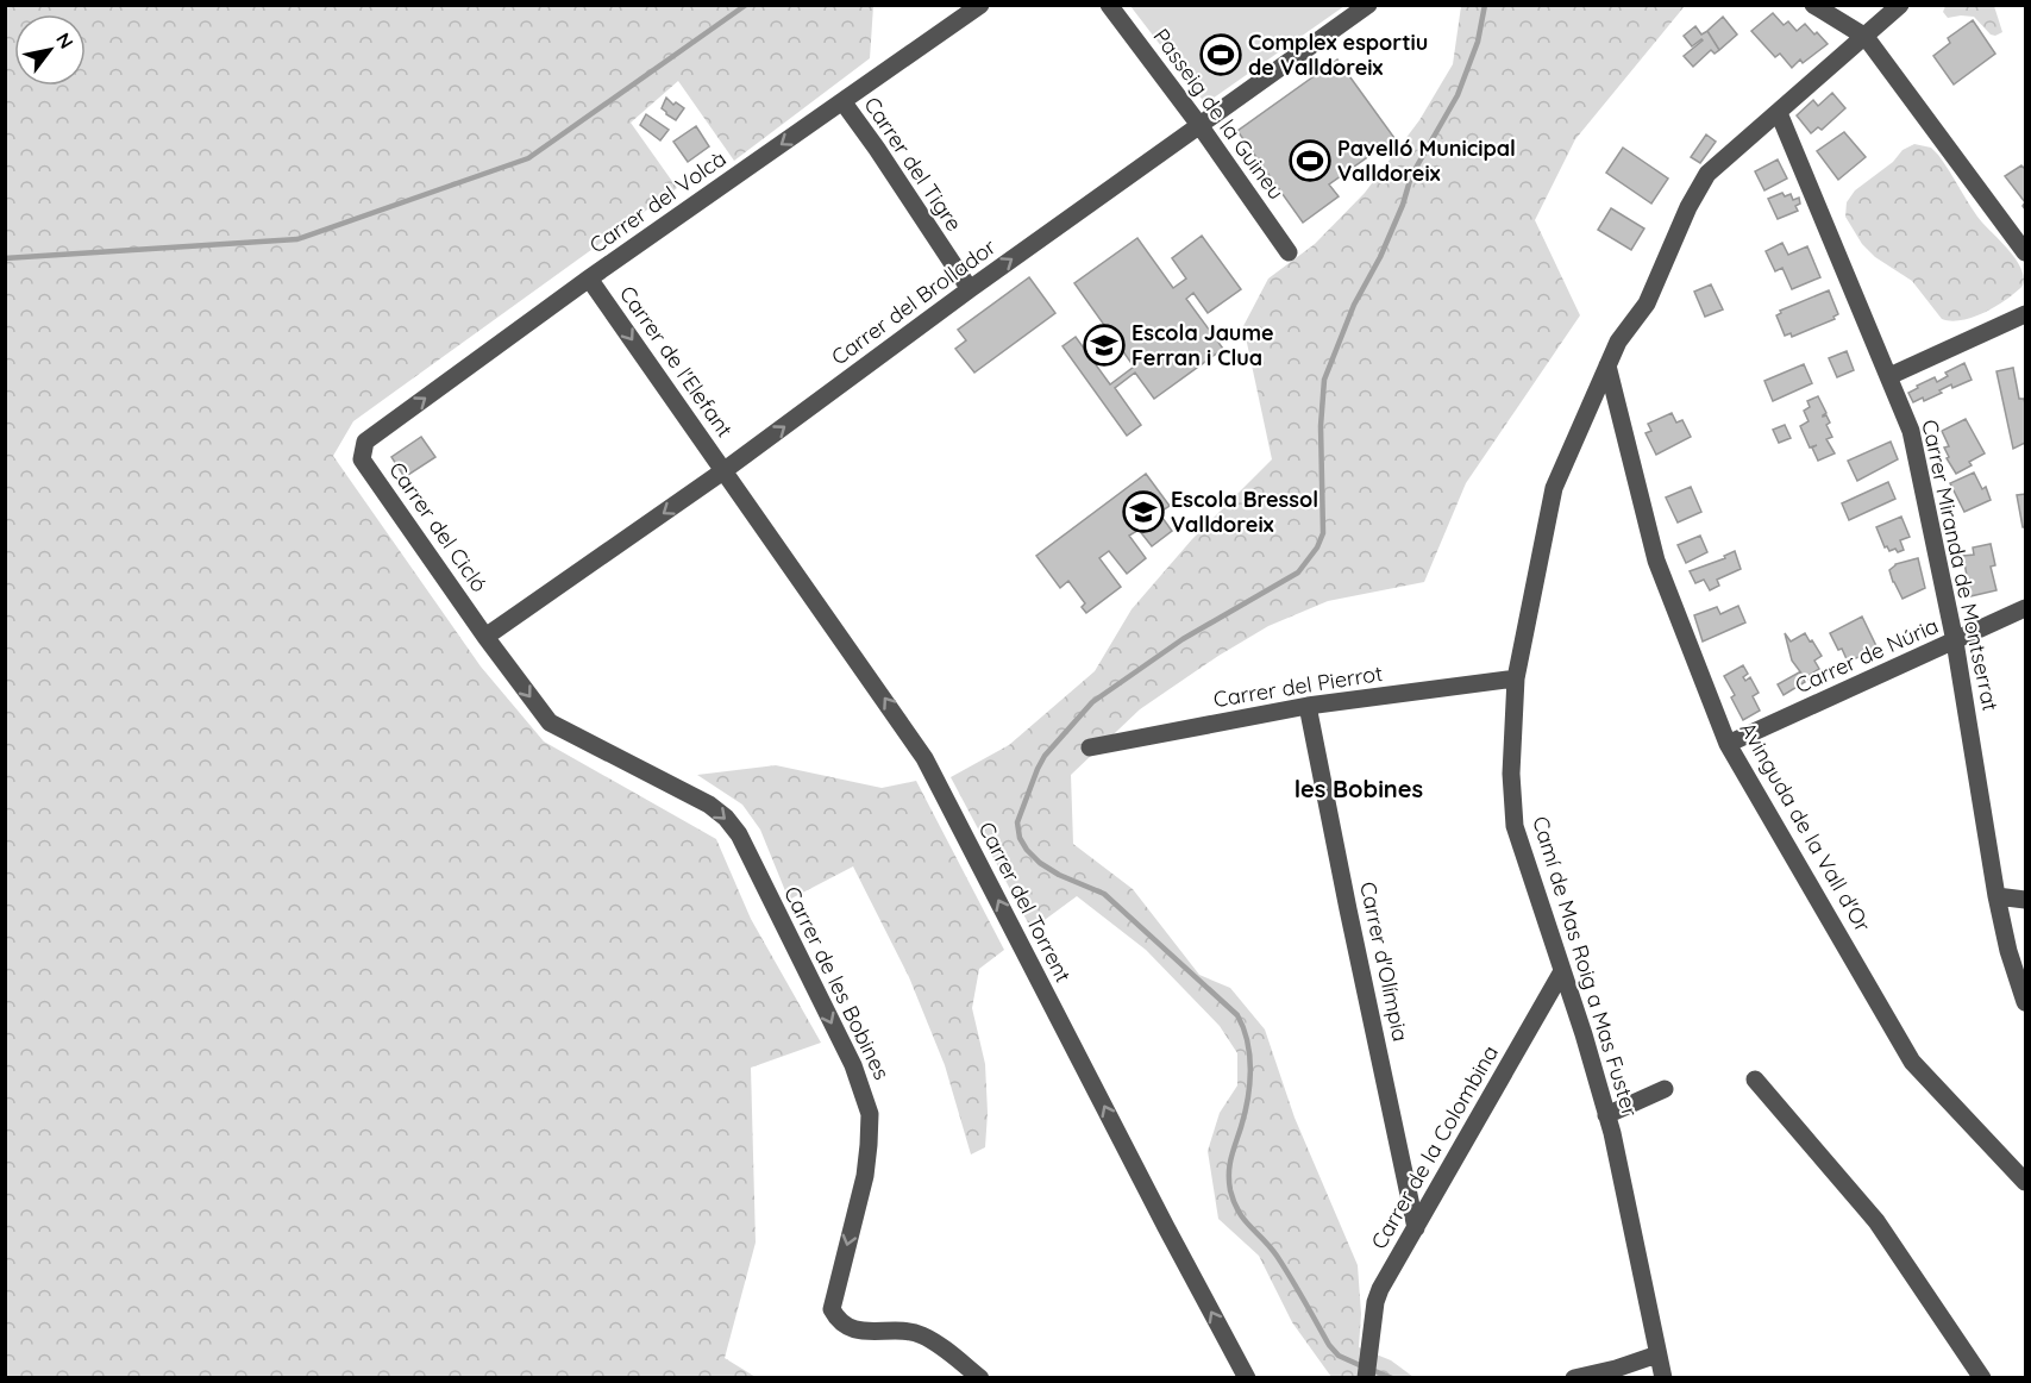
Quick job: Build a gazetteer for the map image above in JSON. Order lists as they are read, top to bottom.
{
  "streets": {
    "street": [
      "Passeig de la Guineu",
      "Carrer del Tigre",
      "Carrer del Volcà",
      "Carrer del Brollador",
      "Carrer de l'Elefant",
      "Carrer del Cicló",
      "Carrer Miranda de Montserrat",
      "Carrer de Núria",
      "Carrer del Pierrot",
      "Avinguda de la Vall d'Or",
      "Carrer del Torrent",
      "Carrer d'Olímpia",
      "Camí de Mas Roig a Mas Fuster",
      "Carrer de les Bobines",
      "Carrer de la Colombina"
    ]
  },
  "crossings": [
    ["Passeig de la Guineu", "Carrer del Brollador"],
    ["Carrer del Tigre", "Carrer del Volcà"],
    ["Carrer del Tigre", "Carrer del Brollador"],
    ["Carrer del Volcà", "Carrer de l'Elefant"],
    ["Carrer del Volcà", "Carrer del Cicló"],
    ["Carrer del Brollador", "Carrer de l'Elefant"],
    ["Carrer del Brollador", "Carrer del Cicló"],
    ["Carrer del Brollador", "Carrer del Torrent"],
    ["Carrer del Brollador", "Carrer de les Bobines"],
    ["Carrer de l'Elefant", "Carrer del Torrent"],
    ["Carrer del Cicló", "Carrer de les Bobines"],
    ["Carrer Miranda de Montserrat", "Carrer de Núria"],
    ["Carrer Miranda de Montserrat", "Camí de Mas Roig a Mas Fuster"],
    ["Carrer de Núria", "Avinguda de la Vall d'Or"],
    ["Carrer del Pierrot", "Carrer d'Olímpia"],
    ["Carrer del Pierrot", "Camí de Mas Roig a Mas Fuster"],
    ["Avinguda de la Vall d'Or", "Camí de Mas Roig a Mas Fuster"],
    ["Carrer d'Olímpia", "Carrer de la Colombina"],
    ["Camí de Mas Roig a Mas Fuster", "Carrer de la Colombina"]
  ],
  "one_way": ["Carrer de l'Elefant", "Carrer del Torrent", "Carrer de les Bobines"],
  "districts": ["les Bobines"],
  "places": {
    "sports": ["Complex esportiu de Valldoreix", "Pavelló Municipal Valldoreix"],
    "school or university": ["Escola Jaume Ferran i Clua", "Escola Bressol Valldoreix"]
  },
  "north": "top right"
}
